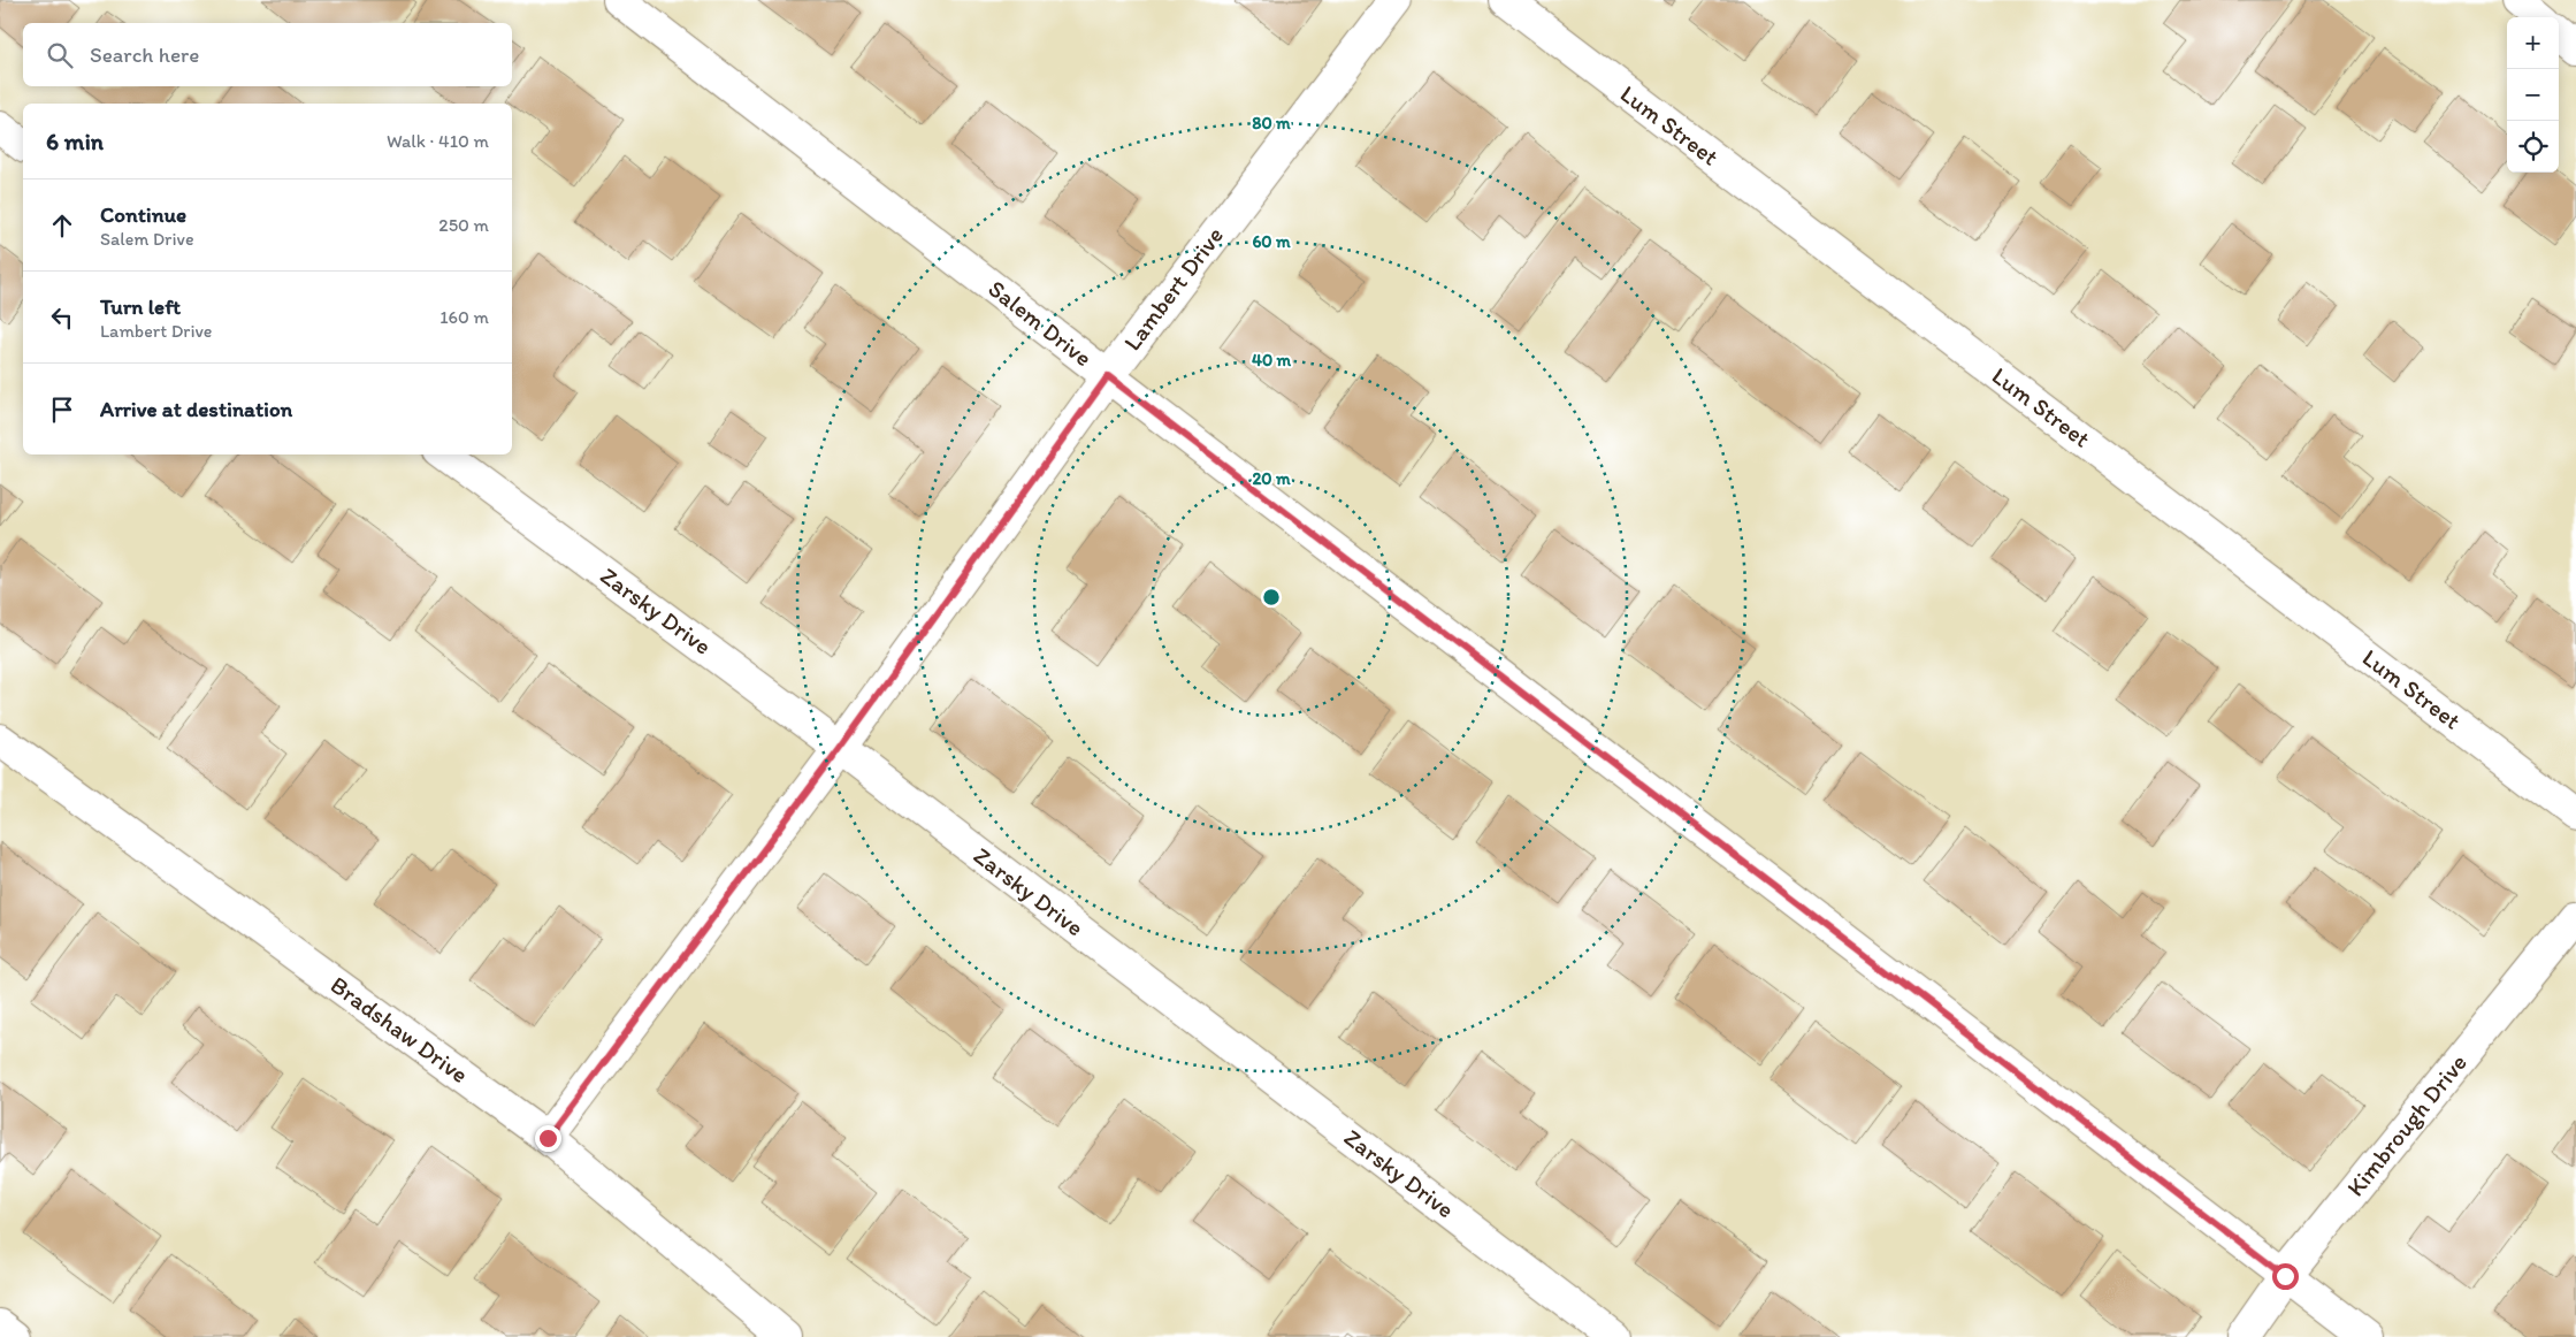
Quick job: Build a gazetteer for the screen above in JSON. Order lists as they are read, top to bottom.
{
  "streets": {
    "street": [
      "Lum Street",
      "Lambert Drive",
      "Salem Drive",
      "Zarsky Drive",
      "Bradshaw Drive",
      "Kimbrough Drive"
    ]
  },
  "crossings": [
    ["Lambert Drive", "Salem Drive"],
    ["Lambert Drive", "Zarsky Drive"],
    ["Lambert Drive", "Bradshaw Drive"],
    ["Salem Drive", "Kimbrough Drive"]
  ],
  "page": {
    "map_buttons": ["+", "−"],
    "search": "Search here",
    "heading": ["6 min", "Walk · 410 m"],
    "list": [
      ["Continue", "Salem Drive", "250 m"],
      ["Turn left", "Lambert Drive", "160 m"],
      "Arrive at destination"
    ]
  },
  "rings": [
    "80 m",
    "60 m",
    "40 m",
    "20 m"
  ]
}
